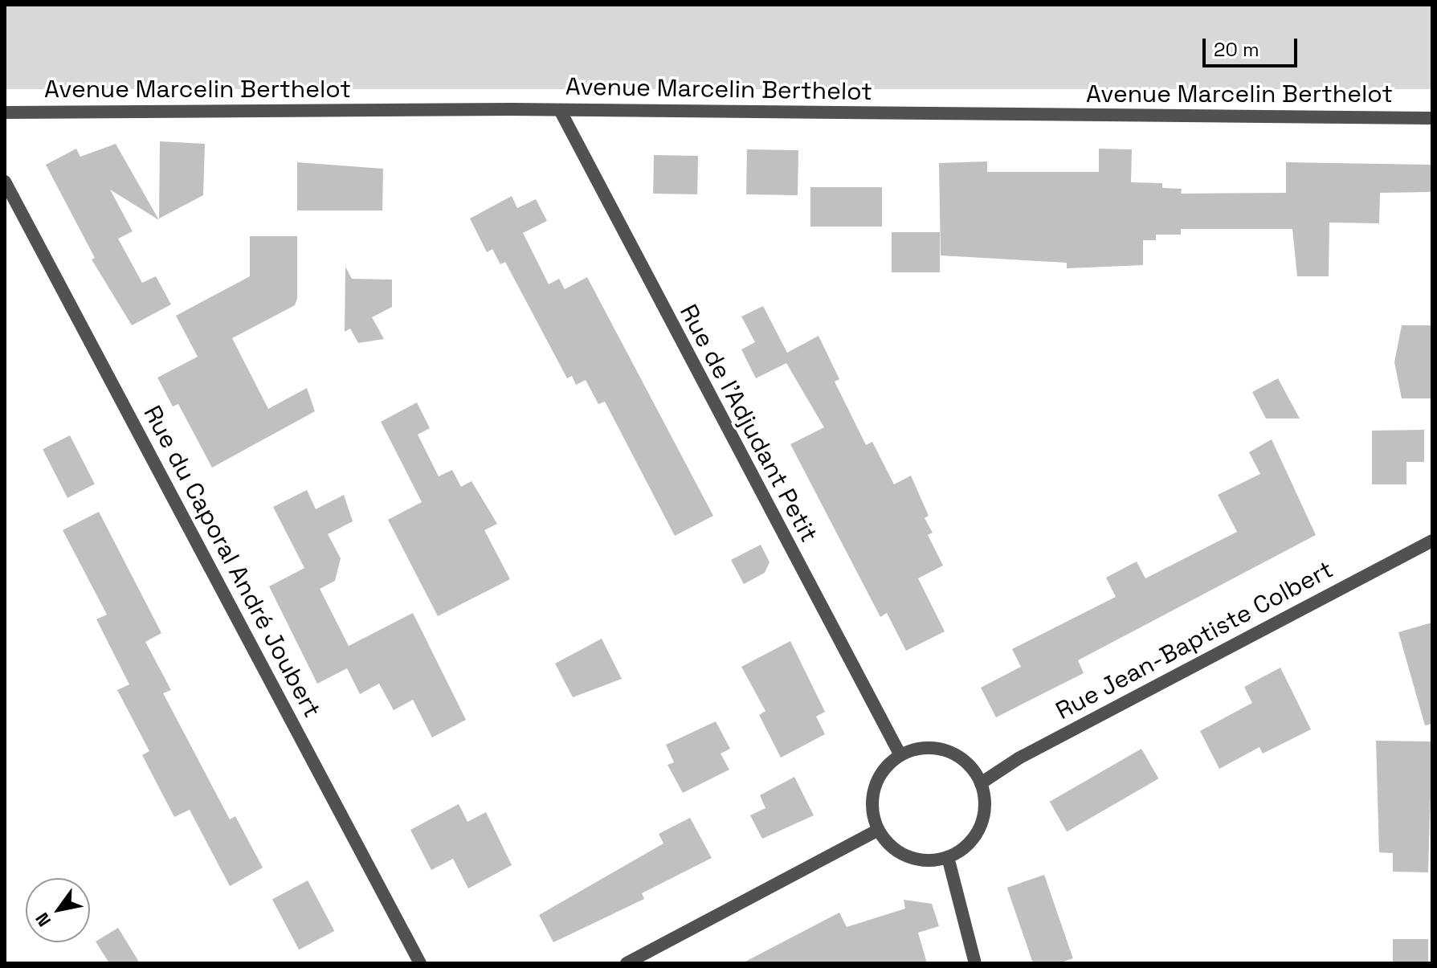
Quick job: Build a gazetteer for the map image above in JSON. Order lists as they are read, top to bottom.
{
  "streets": {
    "street": [
      "Avenue Marcelin Berthelot",
      "Rue de l'Adjudant Petit",
      "Rue du Caporal André Joubert",
      "Rue Jean-Baptiste Colbert"
    ]
  },
  "crossings": [
    ["Avenue Marcelin Berthelot", "Rue de l'Adjudant Petit"],
    ["Rue de l'Adjudant Petit", "Rue Jean-Baptiste Colbert"]
  ],
  "scale_bar": "20 m",
  "north": "bottom left"
}
